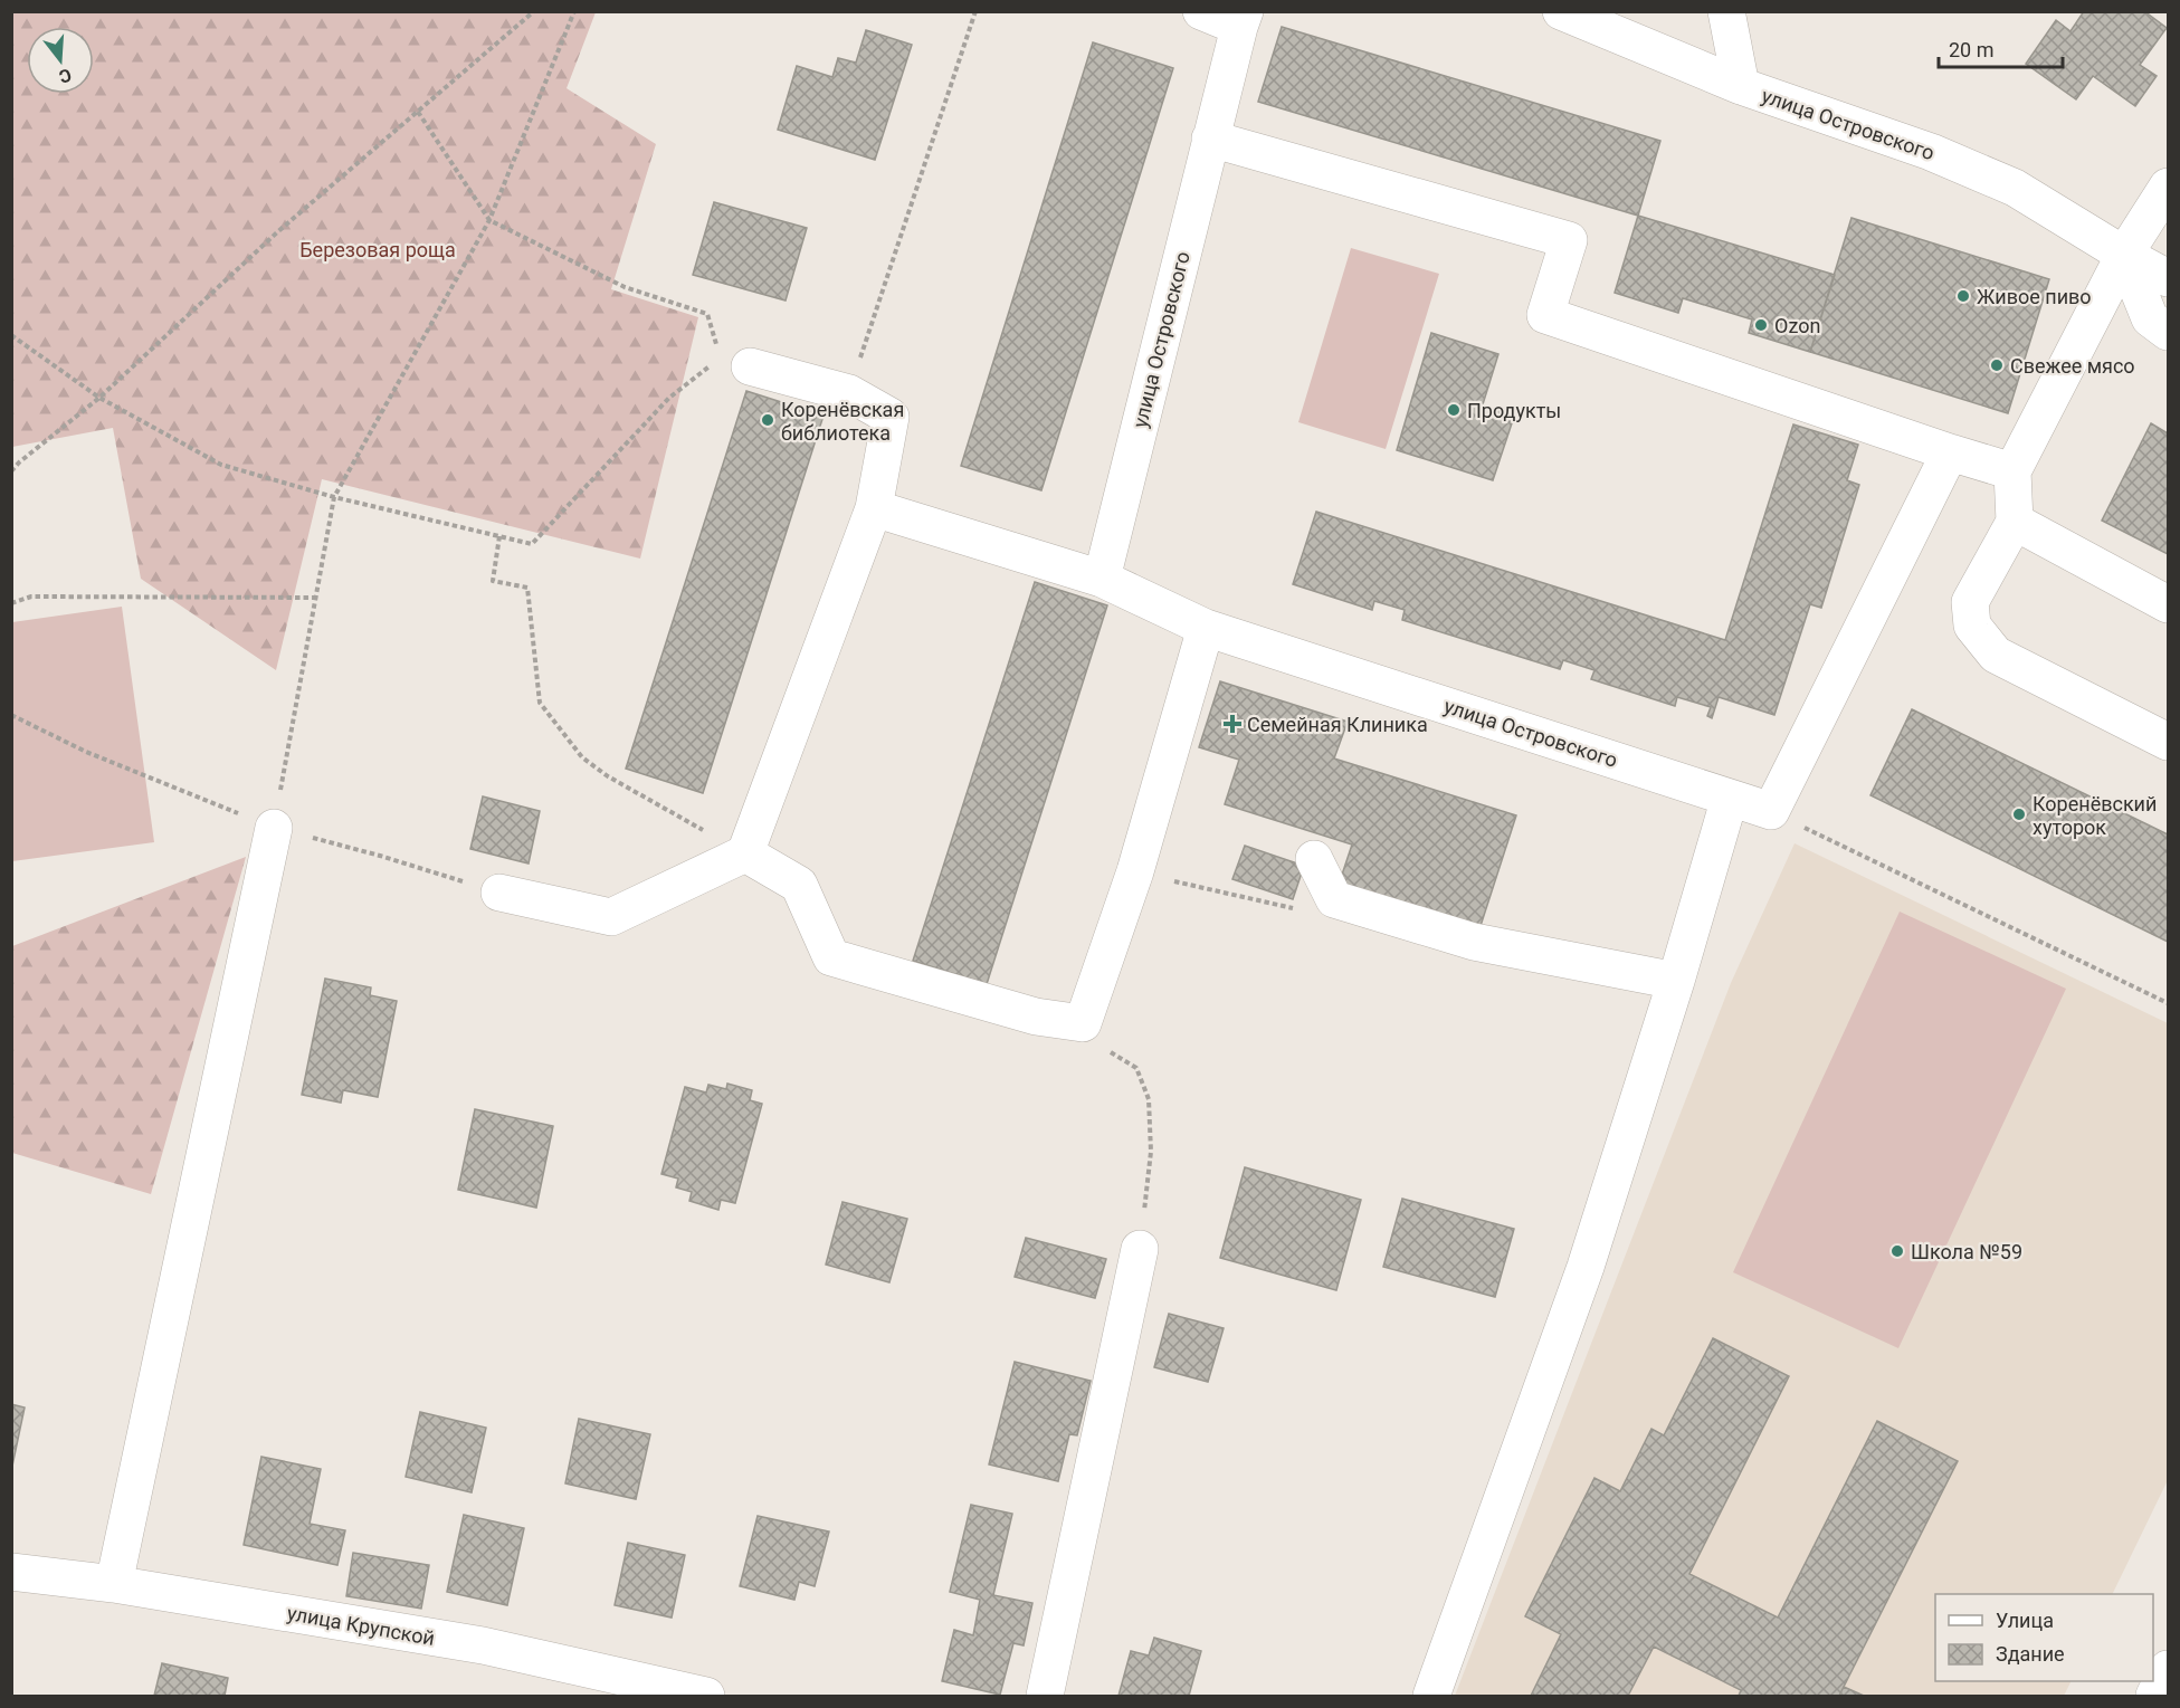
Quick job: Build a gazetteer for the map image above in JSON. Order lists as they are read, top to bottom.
{
  "streets": {
    "street": ["улица Островского", "улица Крупской"]
  },
  "parks": ["Березовая роща"],
  "places": {
    "other": [
      "Живое пиво",
      "Ozon",
      "Свежее мясо",
      "Продукты",
      "Коренёвская библиотека",
      "Коренёвский хуторок",
      "Школа №59"
    ],
    "health": ["Семейная Клиника"]
  },
  "legend": ["Улица", "Здание"],
  "scale_bar": "20 m",
  "north": "bottom"
}
